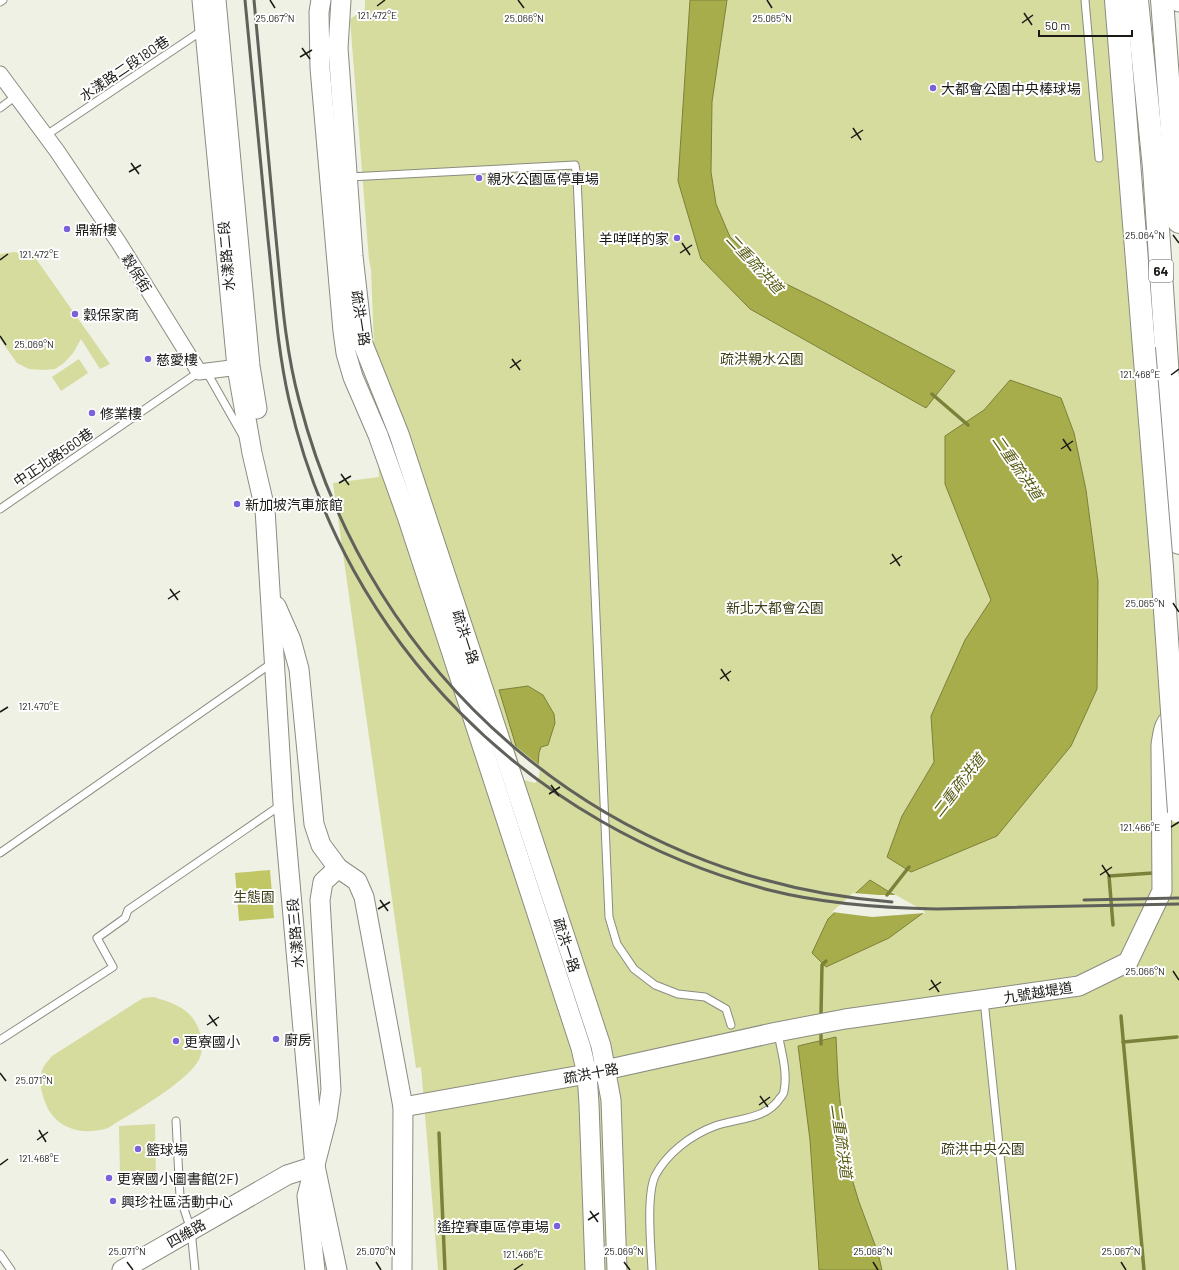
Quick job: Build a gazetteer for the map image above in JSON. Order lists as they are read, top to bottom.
{
  "streets": {
    "highway": ["64"],
    "street": [
      "水漾路二段",
      "穀保街",
      "疏洪一路",
      "水漾路三段",
      "九號越堤道",
      "疏洪十路",
      "四維路"
    ],
    "lane": ["水漾路二段180巷", "中正北路560巷"]
  },
  "crossings": [
    ["水漾路二段180巷", "水漾路二段"],
    ["水漾路二段180巷", "穀保街"],
    ["水漾路二段", "水漾路三段"],
    ["穀保街", "中正北路560巷"],
    ["疏洪一路", "疏洪十路"],
    ["水漾路三段", "四維路"],
    ["九號越堤道", "疏洪十路"]
  ],
  "water": ["二重疏洪道"],
  "parks": [
    "疏洪親水公園",
    "新北大都會公園",
    "生態園",
    "疏洪中央公園"
  ],
  "places": [
    "大都會公園中央棒球場",
    "親水公園區停車場",
    "鼎新樓",
    "羊咩咩的家",
    "穀保家商",
    "慈愛樓",
    "修業樓",
    "新加坡汽車旅館",
    "廚房",
    "更寮國小",
    "籃球場",
    "更寮國小圖書館(2F)",
    "興珍社區活動中心",
    "遙控賽車區停車場"
  ],
  "scale_bar": "50 m",
  "coordinates": [
    "121.472°E",
    "25.067°N",
    "25.066°N",
    "25.065°N",
    "25.064°N",
    "25.069°N",
    "121.468°E",
    "121.470°E",
    "121.466°E",
    "25.071°N",
    "25.070°N",
    "25.068°N"
  ]
}
